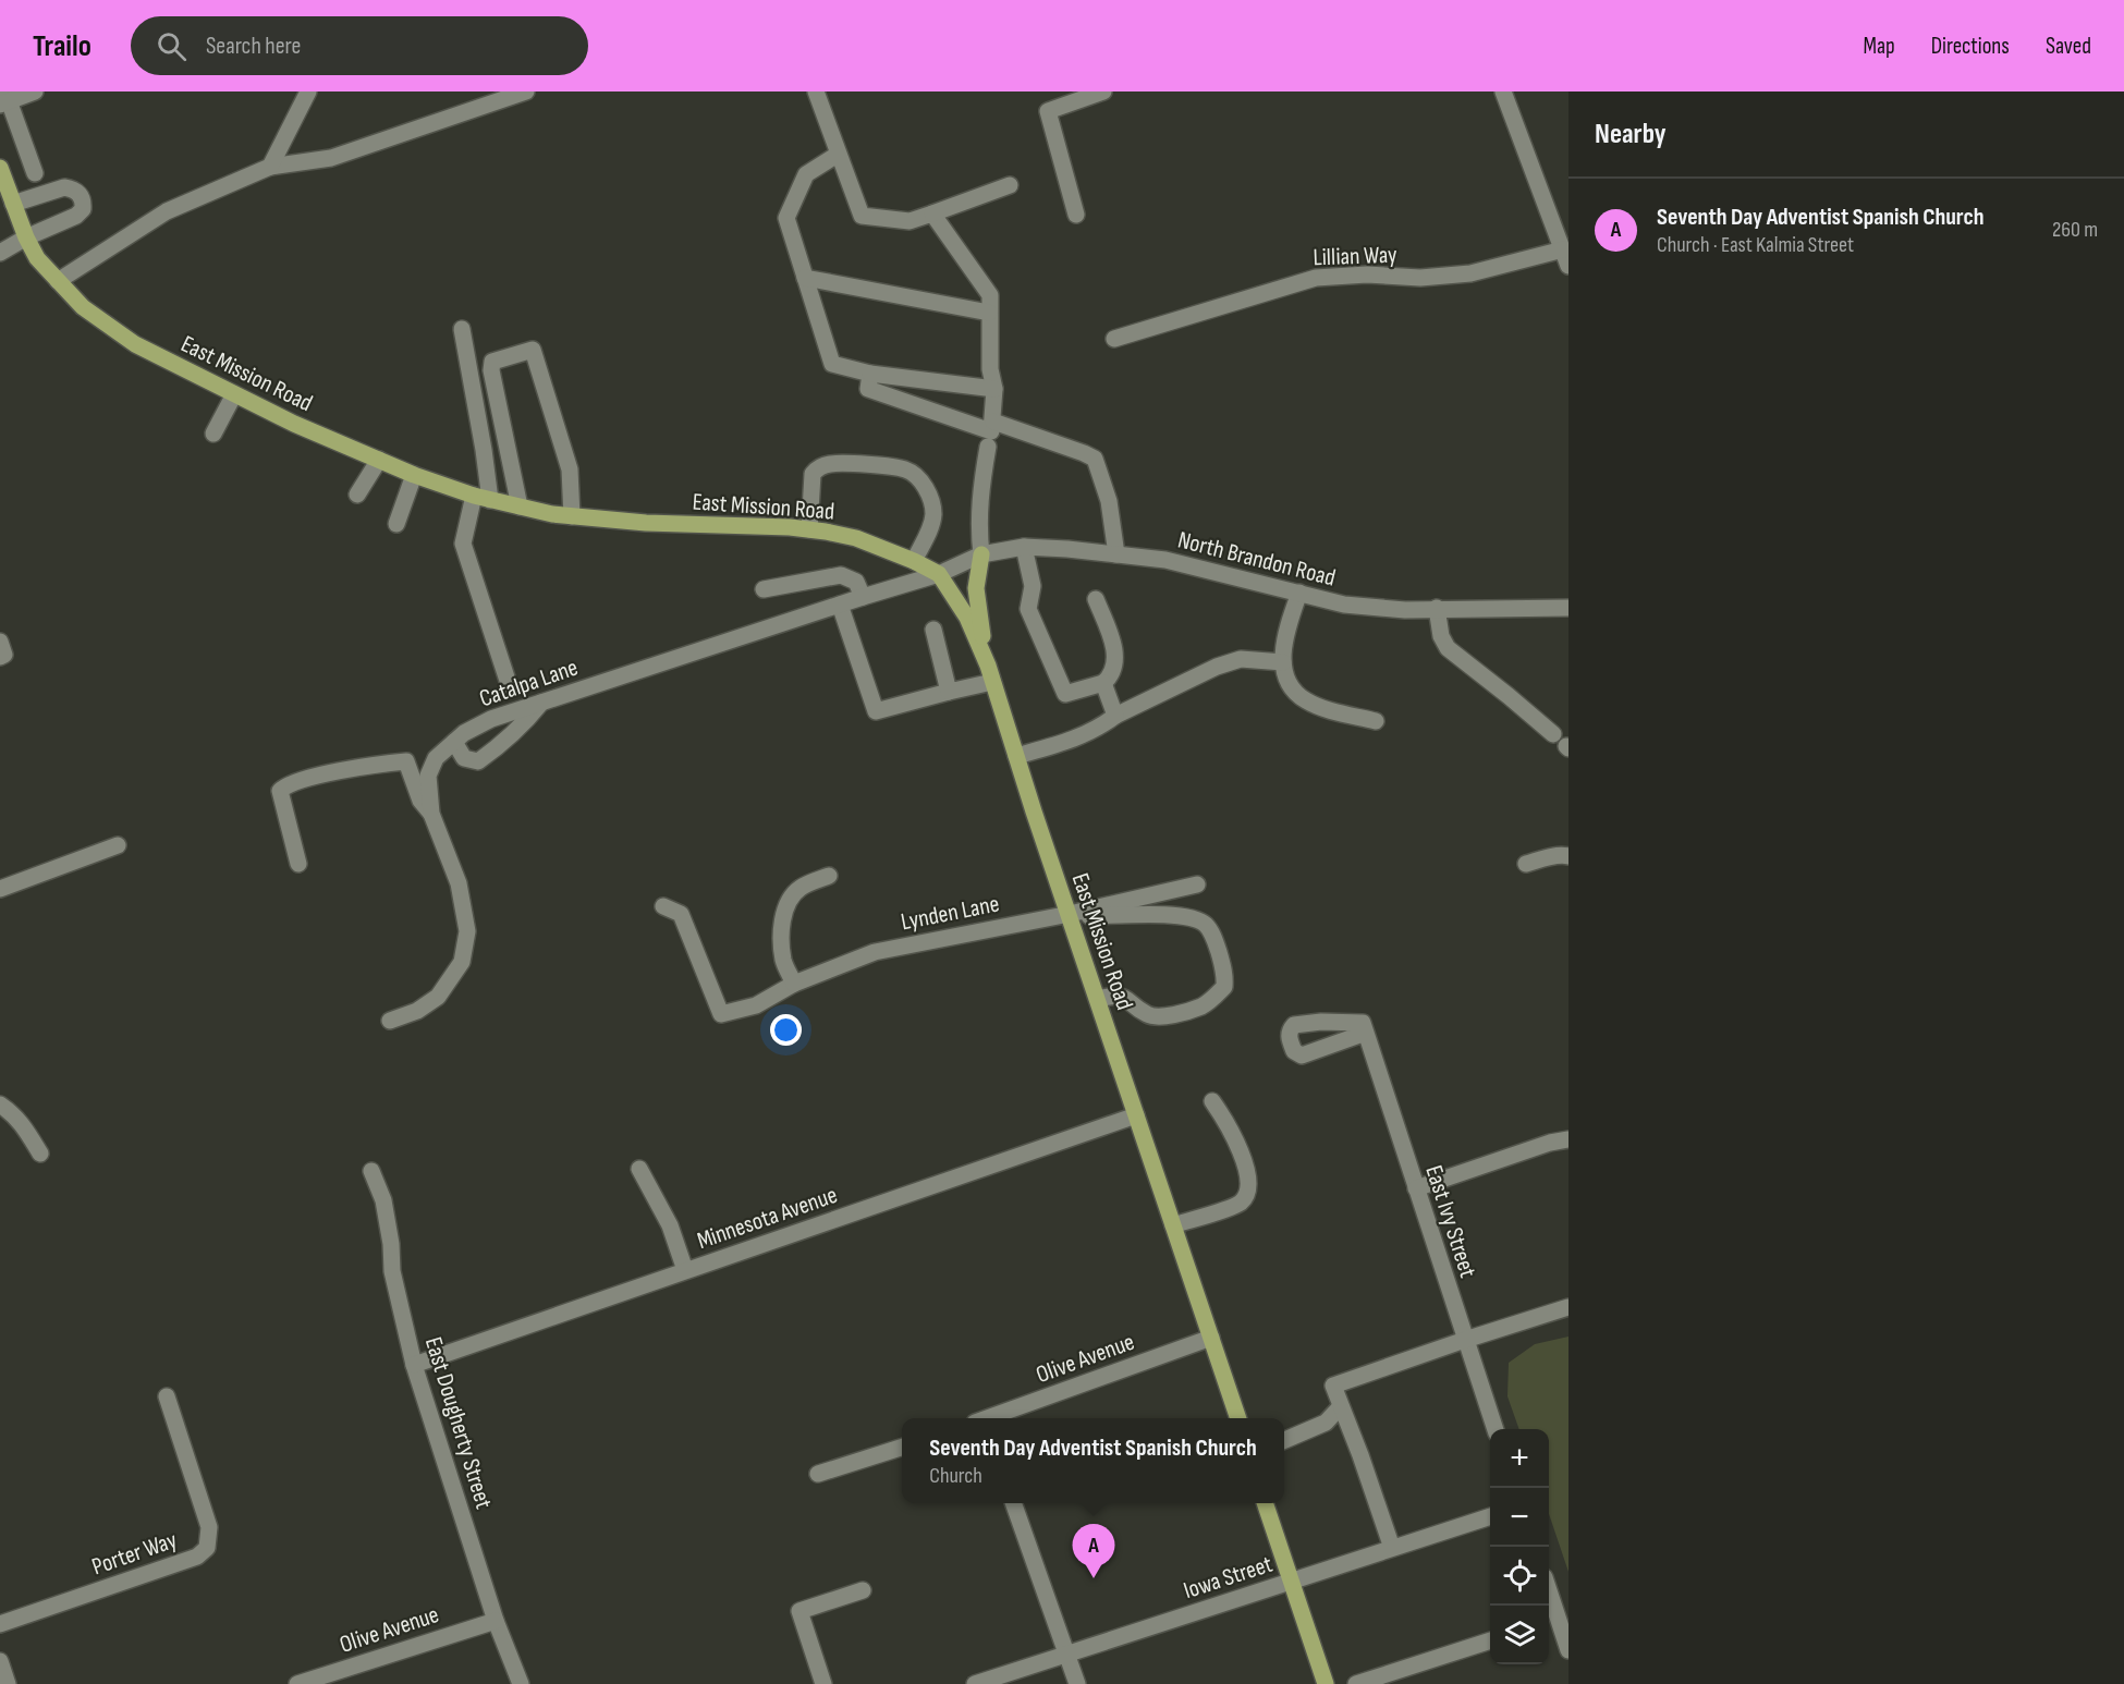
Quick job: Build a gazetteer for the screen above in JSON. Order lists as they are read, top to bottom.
{
  "streets": {
    "main road": ["East Mission Road"],
    "street": [
      "Lillian Way",
      "North Brandon Road",
      "Catalpa Lane",
      "Lynden Lane",
      "Minnesota Avenue",
      "East Ivy Street",
      "Olive Avenue",
      "East Dougherty Street",
      "Porter Way",
      "Iowa Street"
    ]
  },
  "crossings": [
    ["East Mission Road", "North Brandon Road"],
    ["East Mission Road", "Catalpa Lane"],
    ["East Mission Road", "Lynden Lane"],
    ["East Mission Road", "Minnesota Avenue"],
    ["East Mission Road", "Olive Avenue"],
    ["North Brandon Road", "Catalpa Lane"],
    ["Minnesota Avenue", "East Dougherty Street"],
    ["Olive Avenue", "East Dougherty Street"]
  ],
  "page": {
    "header": "Trailo",
    "search": "Search here",
    "nav": ["Map", "Directions", "Saved"],
    "heading": "Nearby",
    "list": [
      {
        "mark": "A",
        "name": "Seventh Day Adventist Spanish Church",
        "note": "Church · East Kalmia Street",
        "value": "260 m"
      }
    ],
    "popup": ["Seventh Day Adventist Spanish Church", "Church"],
    "map_buttons": ["+", "−"],
    "pins": "A"
  }
}
